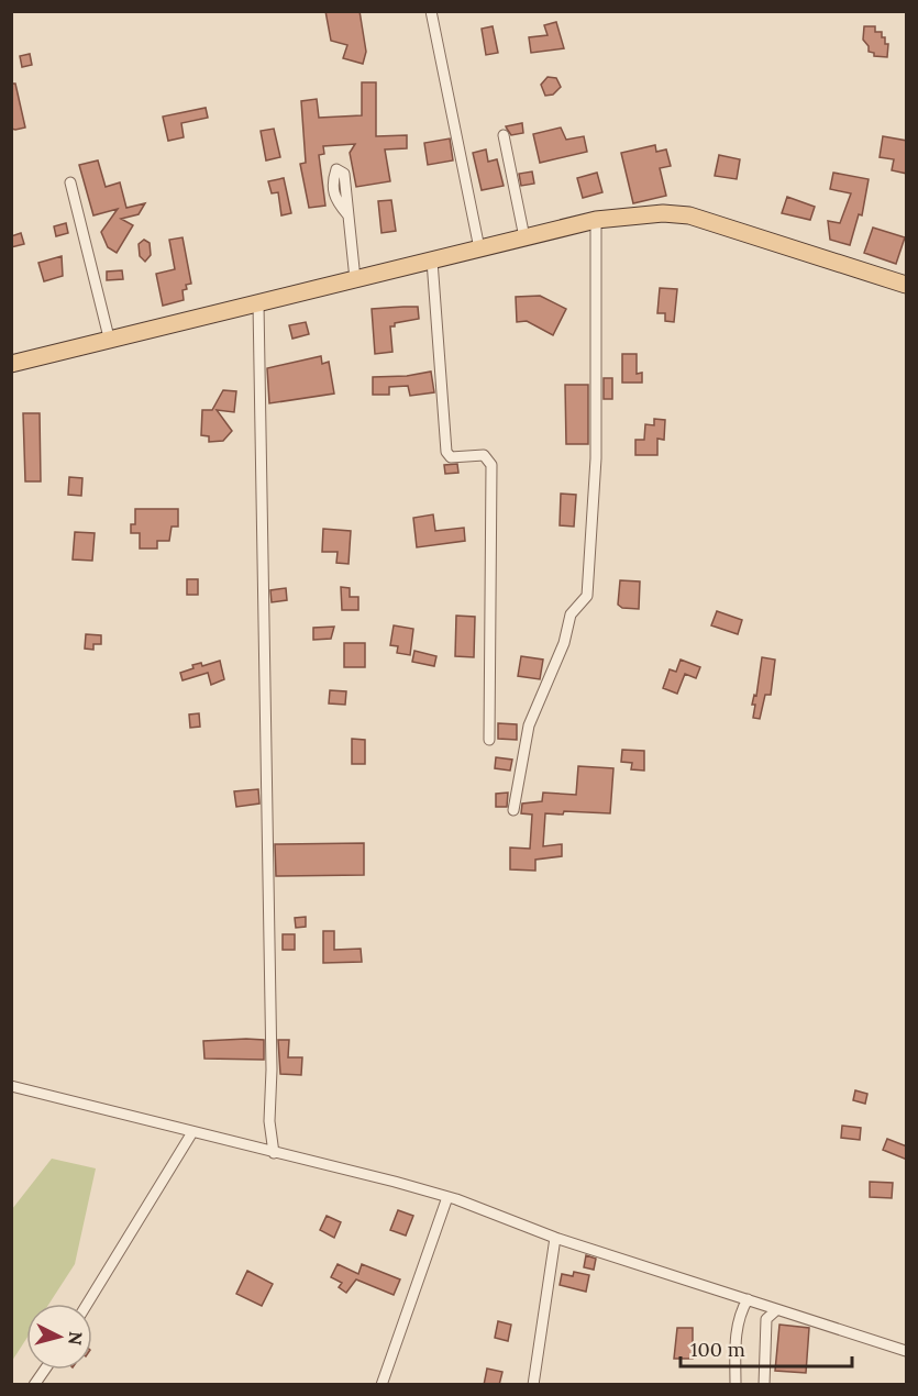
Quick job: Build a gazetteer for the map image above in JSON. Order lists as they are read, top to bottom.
{
  "scale_bar": "100 m",
  "north": "right"
}
